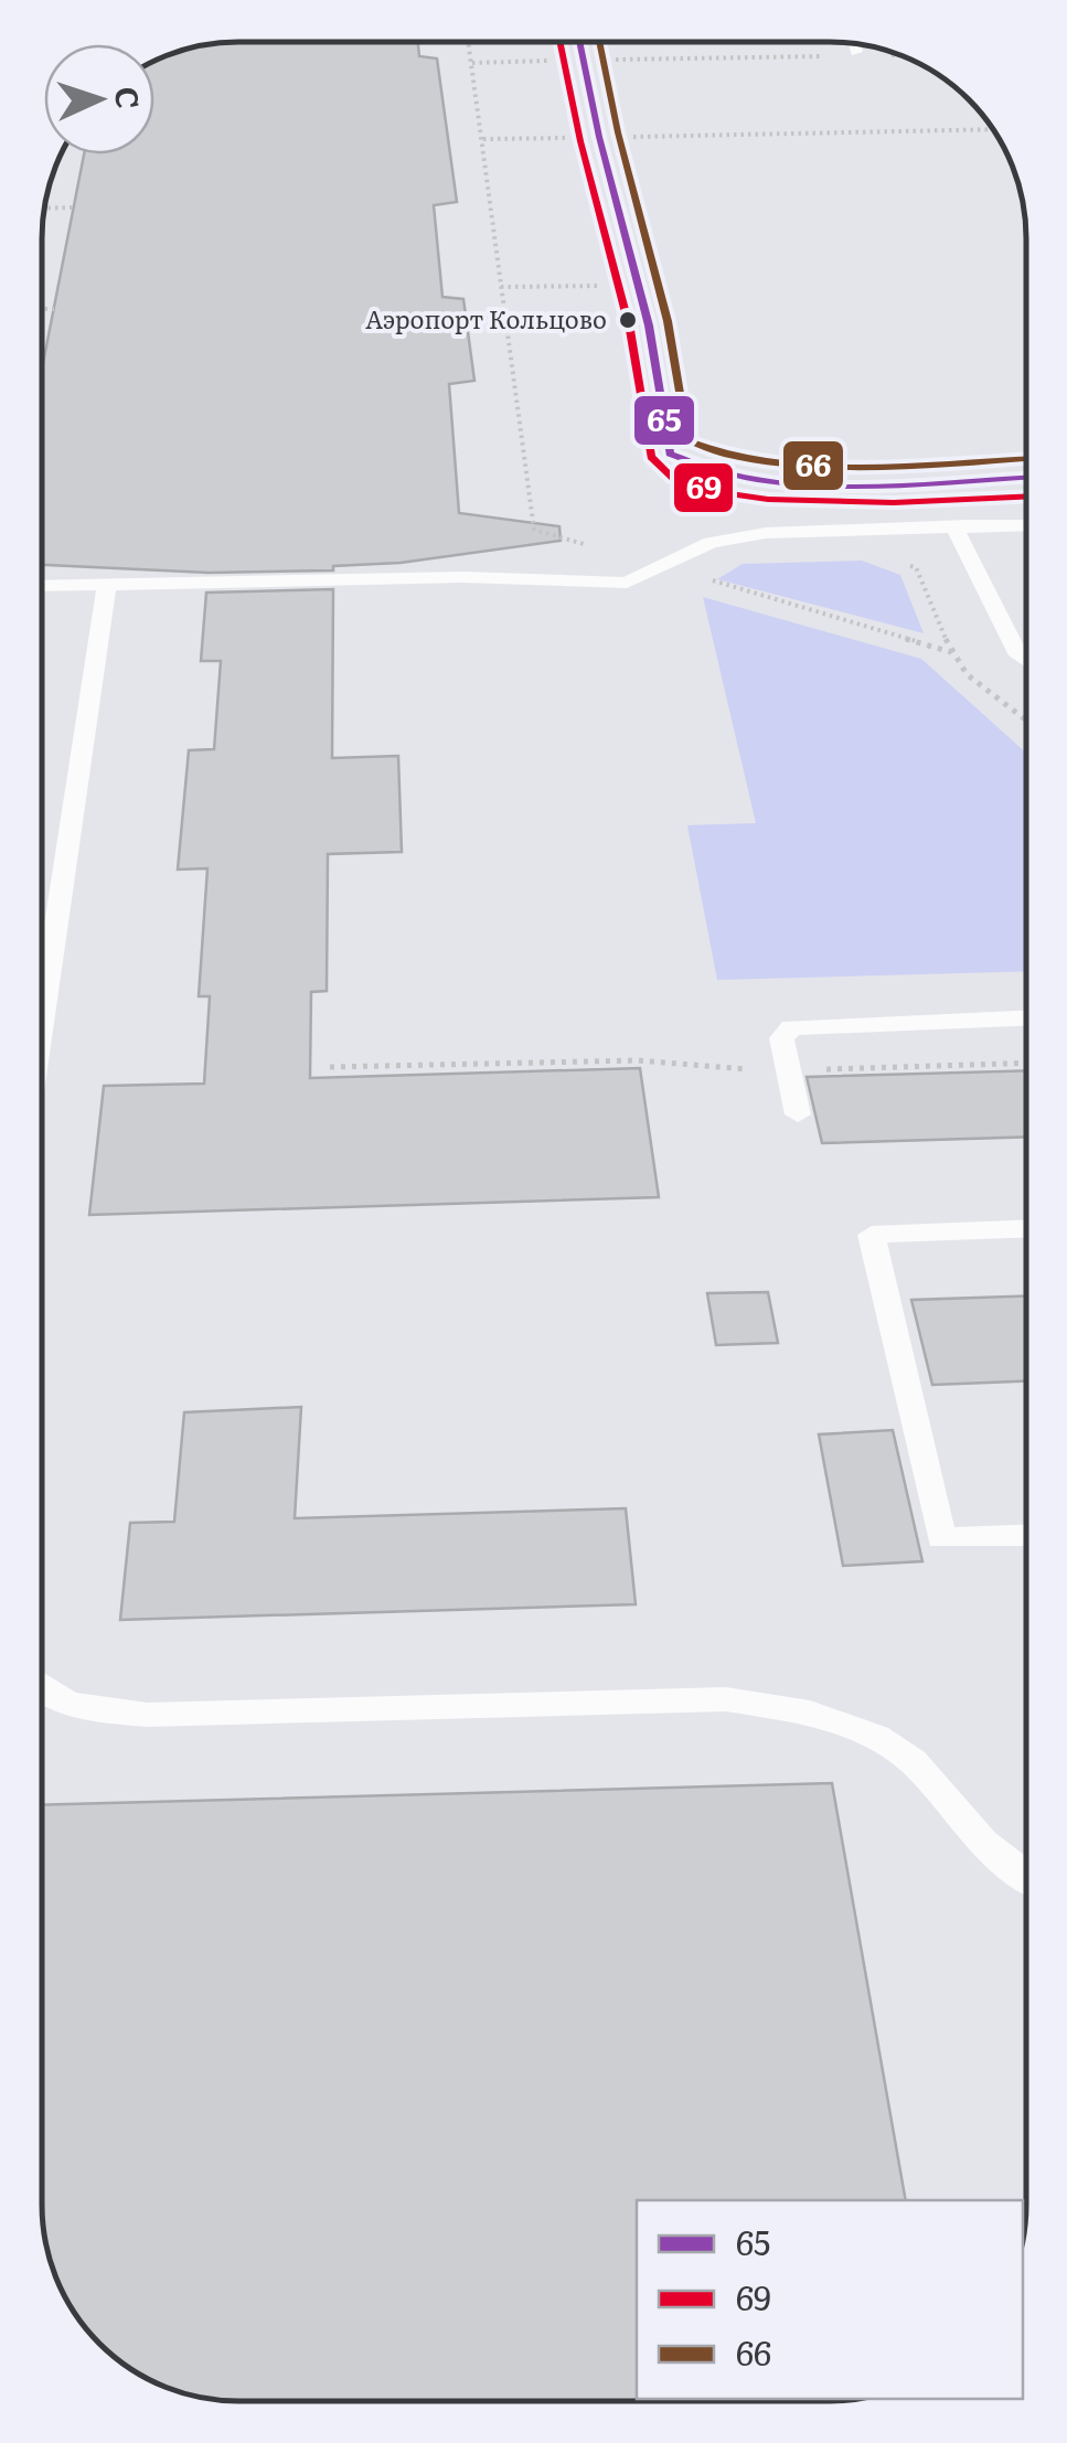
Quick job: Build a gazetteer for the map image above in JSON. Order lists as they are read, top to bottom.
{
  "places": ["Аэропорт Кольцово"],
  "lines": ["transit line 65", "transit line 69", "transit line 66"],
  "legend": ["65", "69", "66"],
  "north": "right"
}
